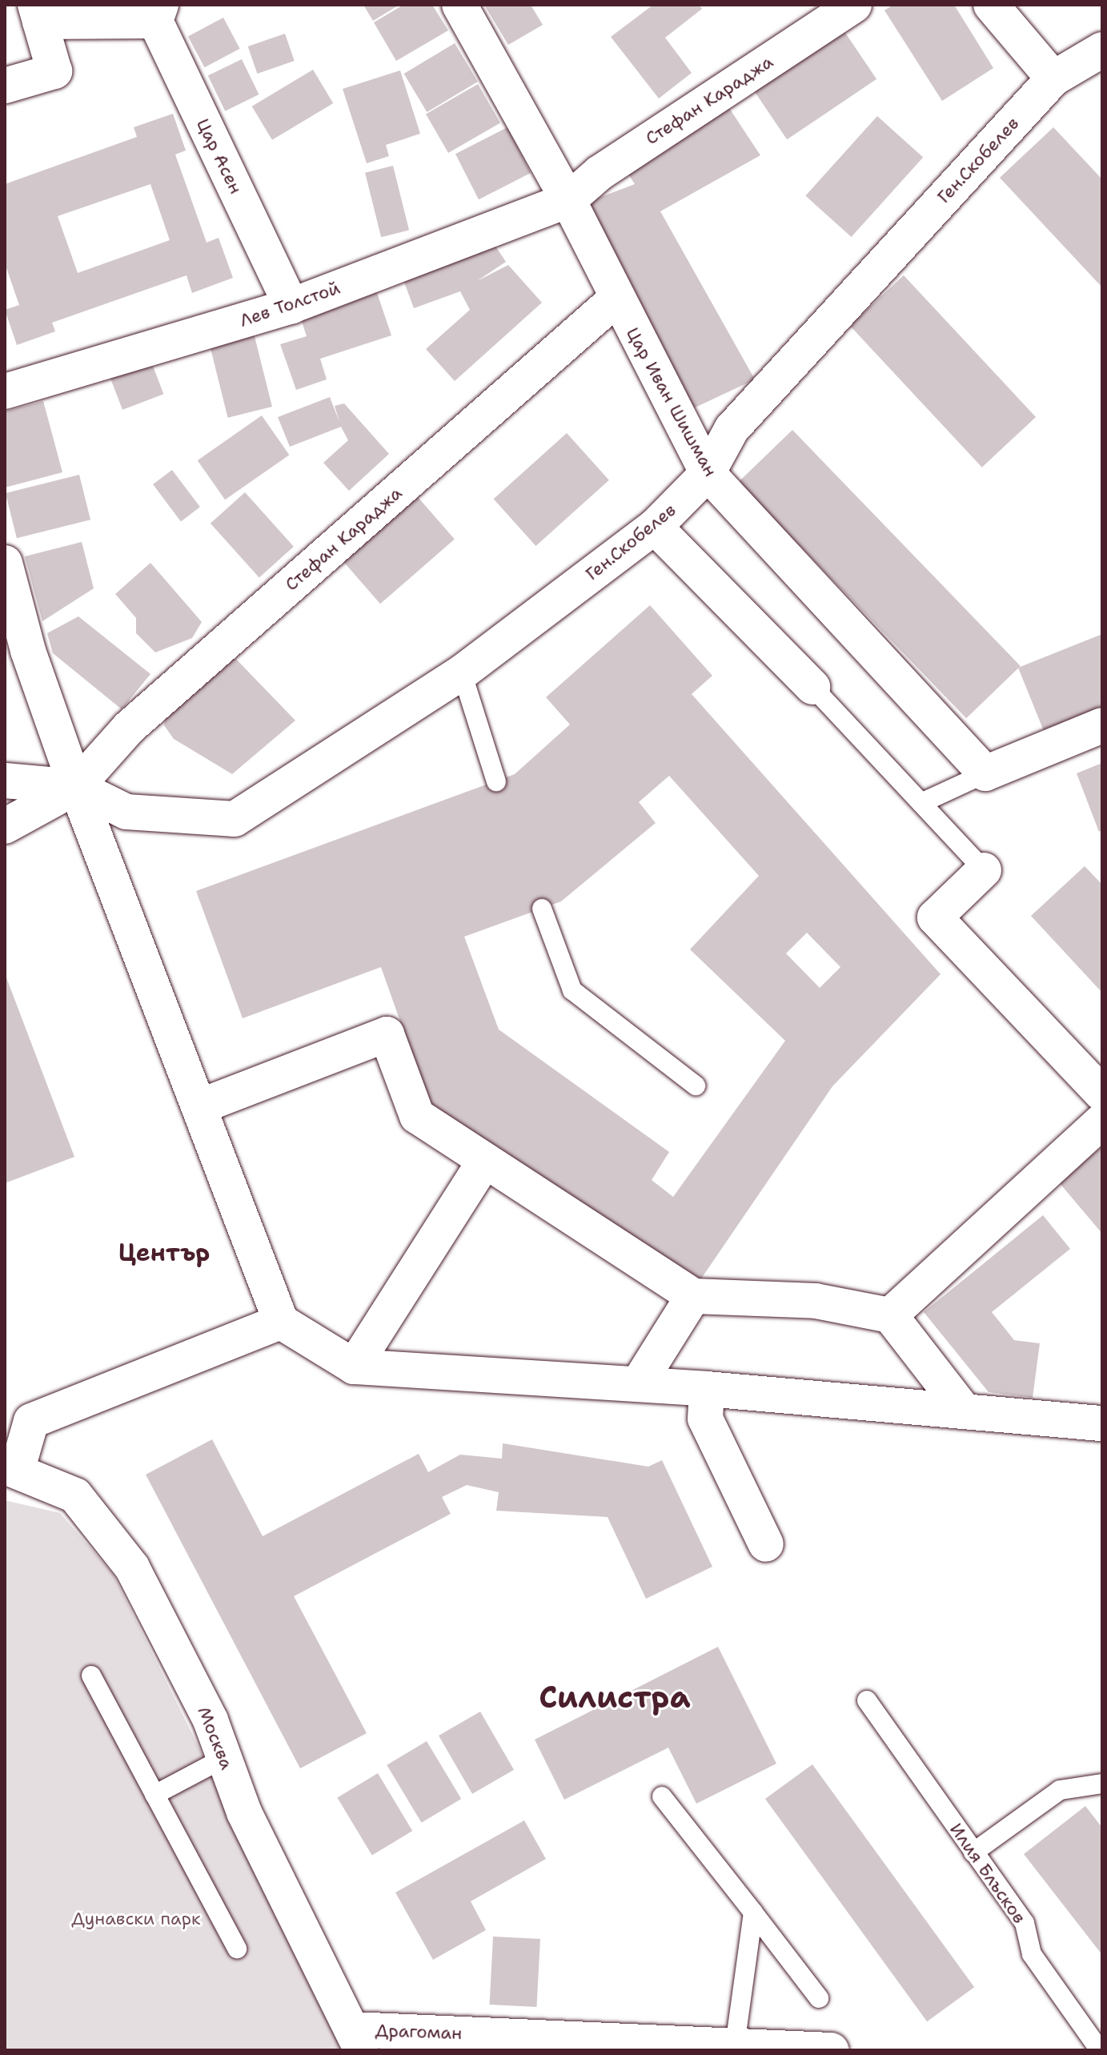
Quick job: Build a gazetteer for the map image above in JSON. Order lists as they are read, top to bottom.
{
  "streets": {
    "street": [
      "Стефан Караджа",
      "Цар Асен",
      "Ген.Скобелев",
      "Лев Толстой",
      "Цар Иван Шишман",
      "Москва",
      "Драгоман"
    ],
    "lane": ["Илия Блъсков"]
  },
  "crossings": [
    ["Стефан Караджа", "Ген.Скобелев"],
    ["Стефан Караджа", "Лев Толстой"],
    ["Стефан Караджа", "Цар Иван Шишман"],
    ["Цар Асен", "Лев Толстой"],
    ["Ген.Скобелев", "Цар Иван Шишман"],
    ["Лев Толстой", "Цар Иван Шишман"],
    ["Москва", "Драгоман"]
  ],
  "districts": ["Център", "Силистра"],
  "parks": ["Дунавски парк"]
}
